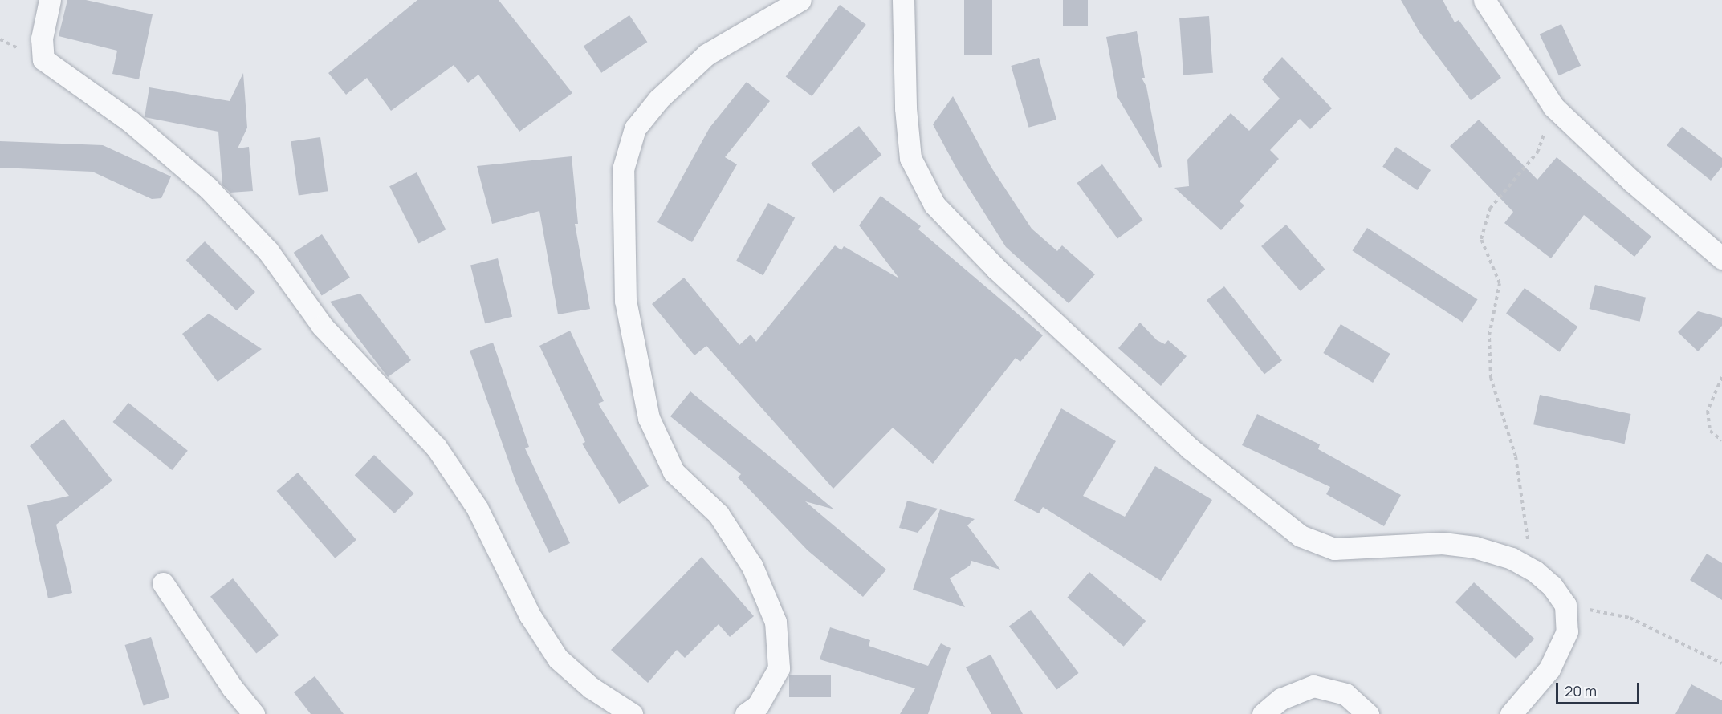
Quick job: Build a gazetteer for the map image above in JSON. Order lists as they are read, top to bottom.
{
  "scale_bar": "20 m"
}
